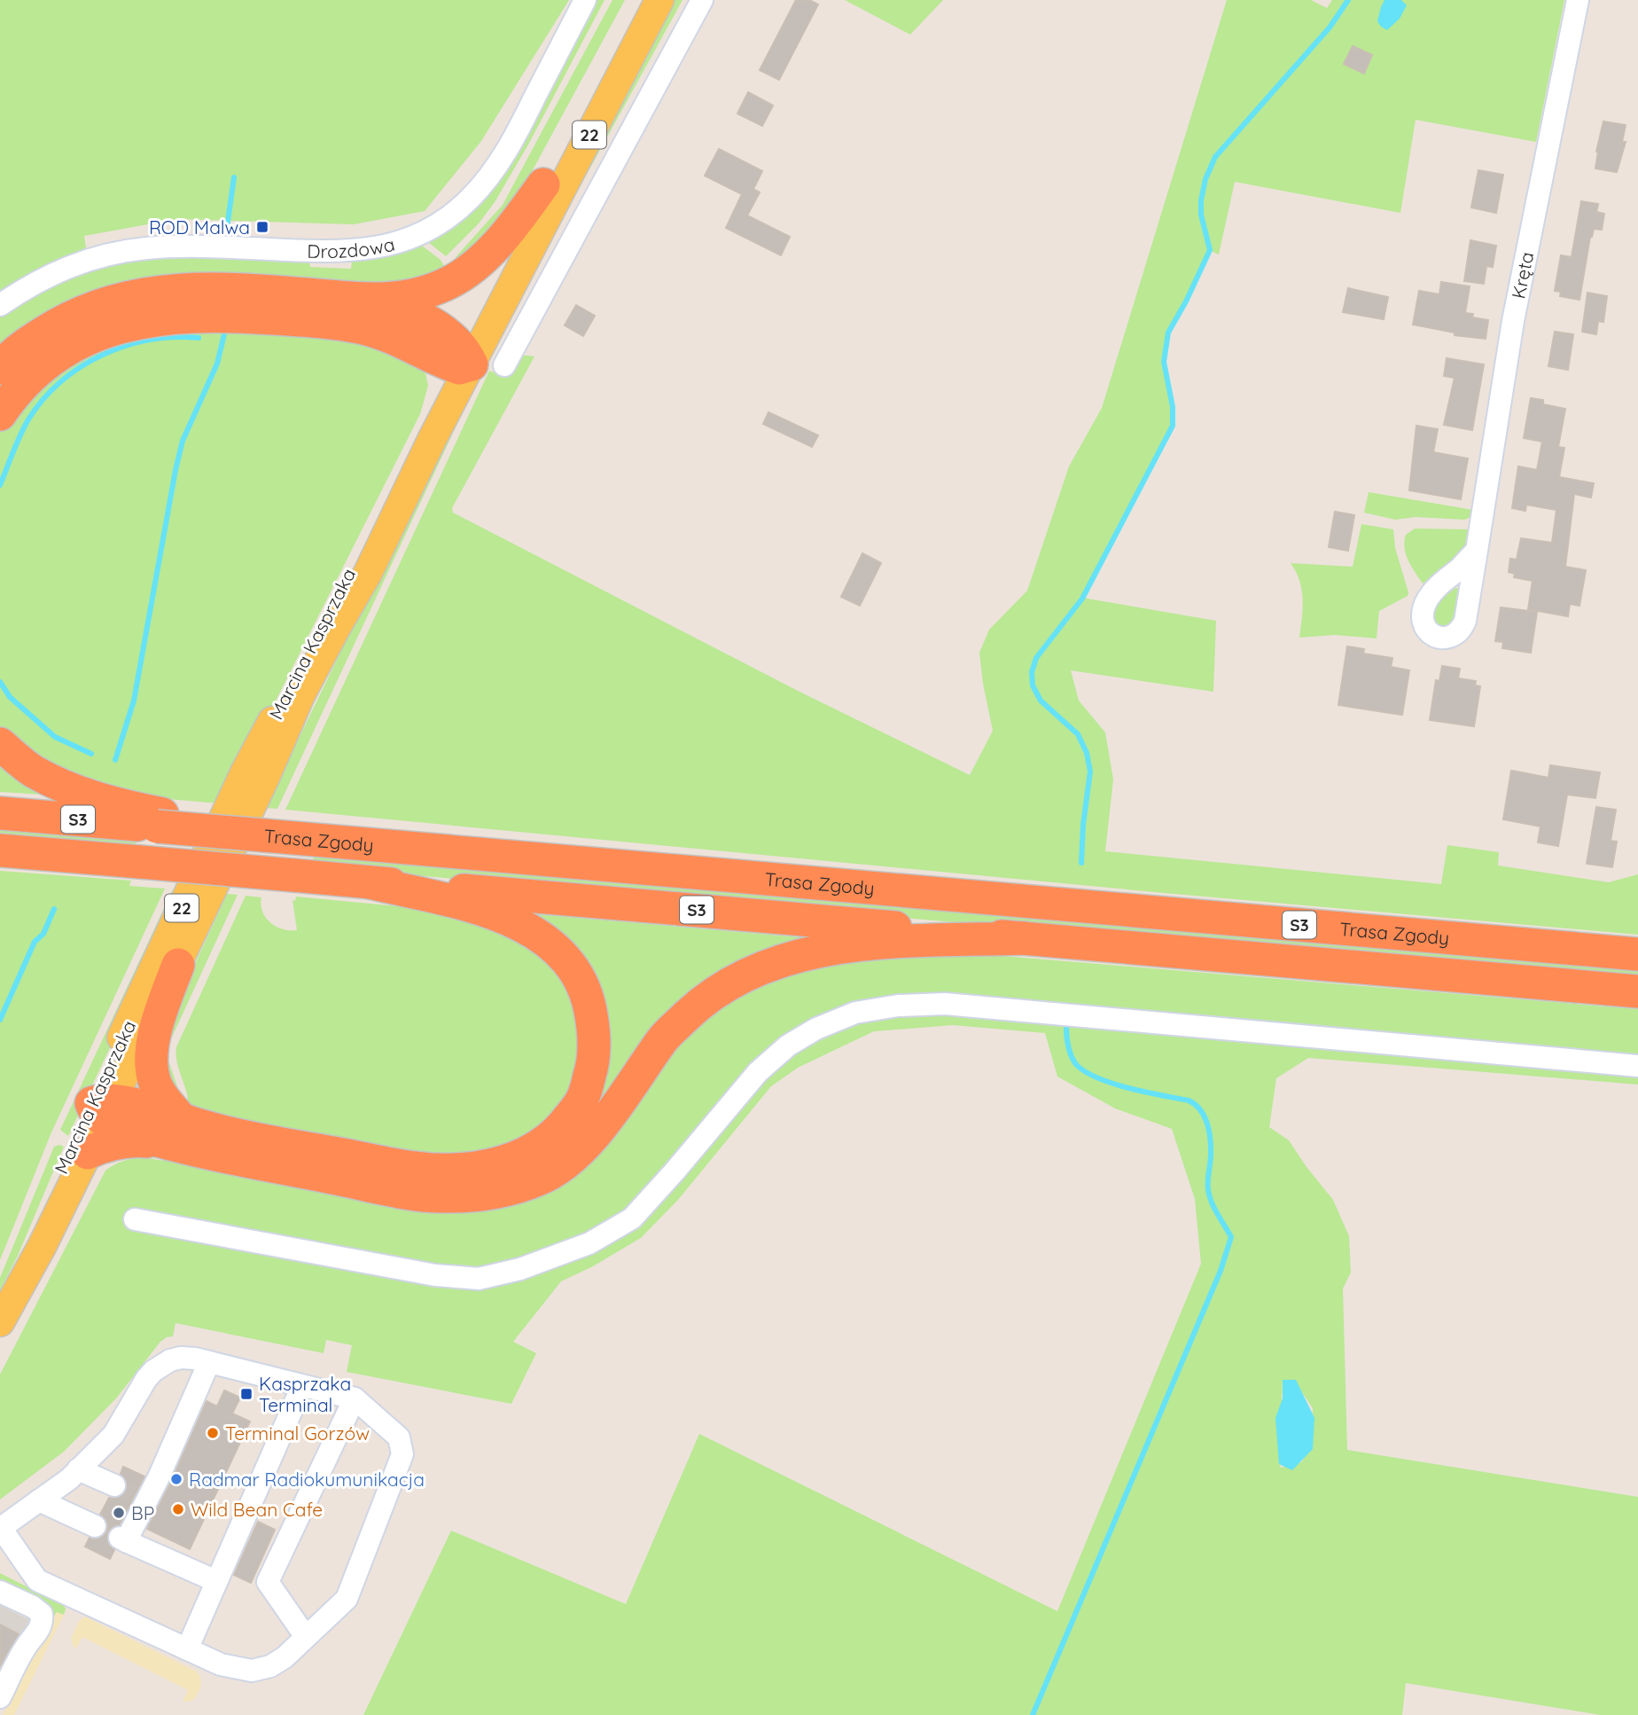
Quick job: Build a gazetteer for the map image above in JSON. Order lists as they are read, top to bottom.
{
  "streets": {
    "highway": ["S3", "Trasa Zgody"],
    "main road": ["22", "Marcina Kasprzaka"],
    "street": ["Drozdowa", "Kręta"]
  },
  "crossings": [
    ["S3", "Trasa Zgody"]
  ],
  "places": {
    "transit": ["ROD Malwa", "Kasprzaka Terminal"],
    "other": [
      "Terminal Gorzów",
      "Radmar Radiokumunikacja",
      "Wild Bean Cafe",
      "BP"
    ]
  }
}
